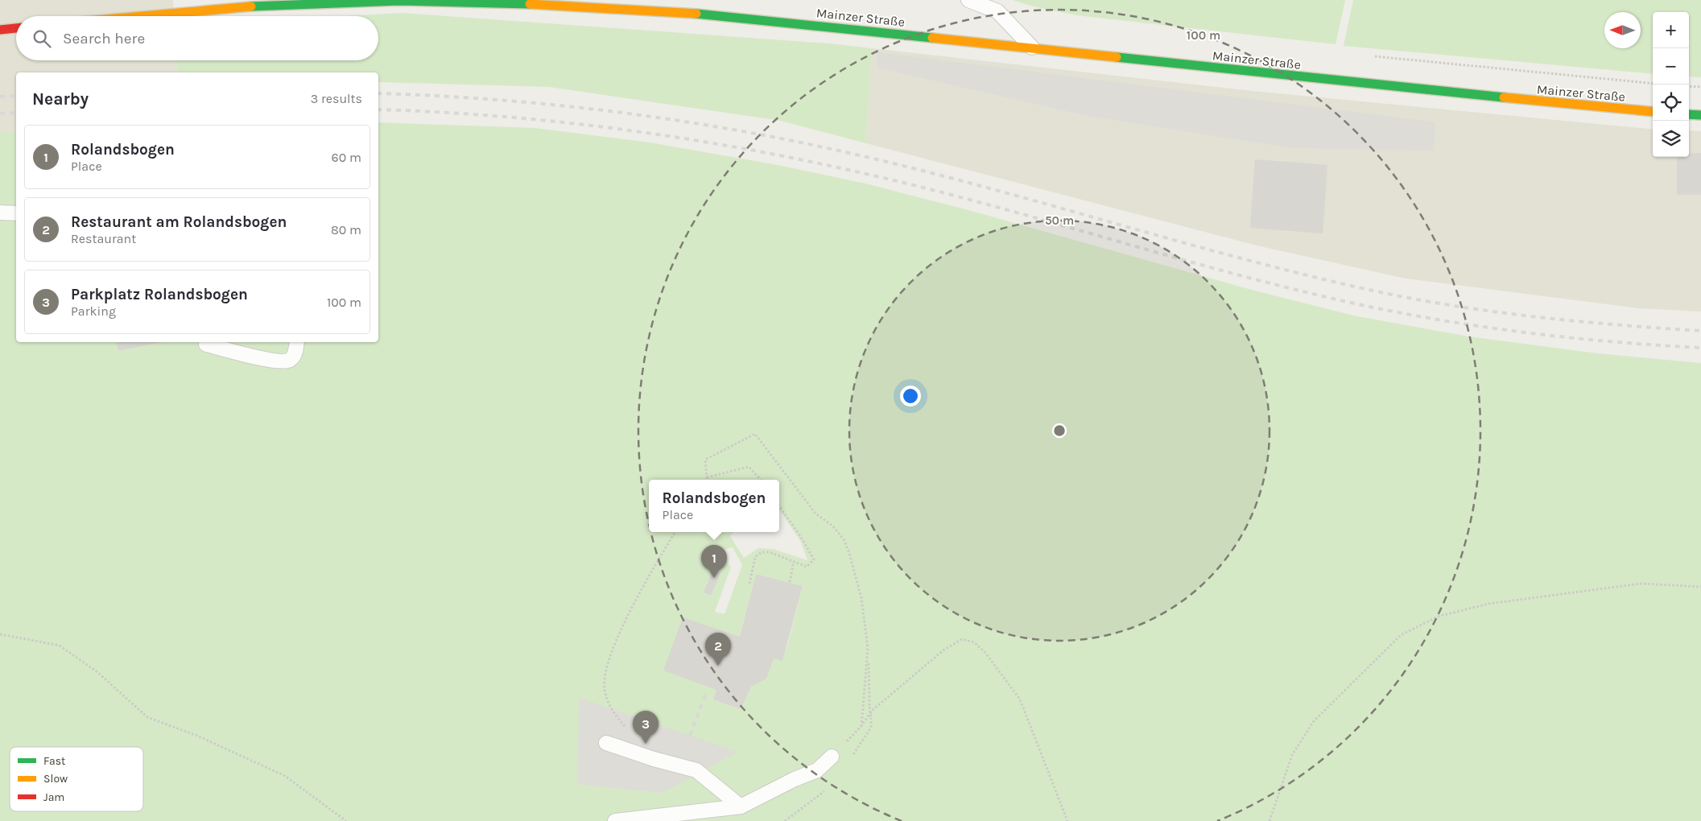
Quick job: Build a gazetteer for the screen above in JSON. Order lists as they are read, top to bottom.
{
  "streets": {
    "main road": ["Mainzer Straße"]
  },
  "legend": ["Fast", "Slow", "Jam"],
  "north": "left",
  "page": {
    "map_buttons": ["+", "−"],
    "search": "Search here",
    "heading": ["Nearby", "3 results"],
    "list": [
      {
        "mark": "1",
        "name": "Rolandsbogen",
        "note": "Place",
        "value": "60 m"
      },
      {
        "mark": "2",
        "name": "Restaurant am Rolandsbogen",
        "note": "Restaurant",
        "value": "80 m"
      },
      {
        "mark": "3",
        "name": "Parkplatz Rolandsbogen",
        "note": "Parking",
        "value": "100 m"
      }
    ],
    "popup": ["Rolandsbogen", "Place"],
    "pins": ["1", "2", "3"]
  },
  "rings": ["100 m", "50 m"]
}
